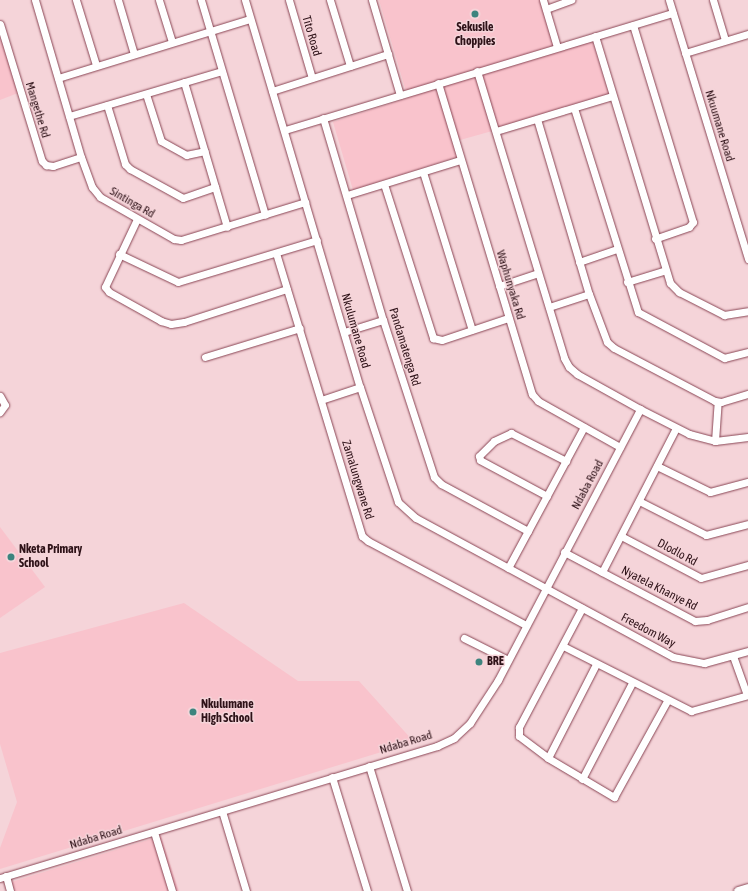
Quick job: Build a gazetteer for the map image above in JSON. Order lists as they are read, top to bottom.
{
  "streets": {
    "street": [
      "Tito Road",
      "Mangethe Rd",
      "Nkuumane Road",
      "Sintinga Rd",
      "Waphunyaka Rd",
      "Nkulumane Road",
      "Pandamatenga Rd",
      "Zamalungwane Rd",
      "Ndaba Road",
      "Dlodlo Rd",
      "Nyatela Khanye Rd",
      "Freedom Way"
    ]
  },
  "crossings": [
    ["Mangethe Rd", "Sintinga Rd"],
    ["Sintinga Rd", "Nkulumane Road"],
    ["Waphunyaka Rd", "Ndaba Road"],
    ["Nkulumane Road", "Ndaba Road"],
    ["Nkulumane Road", "Freedom Way"],
    ["Zamalungwane Rd", "Ndaba Road"],
    ["Ndaba Road", "Nyatela Khanye Rd"],
    ["Ndaba Road", "Freedom Way"]
  ],
  "places": [
    "Sekusile Choppies",
    "Nketa Primary School",
    "BRE",
    "Nkulumane High School"
  ]
}
